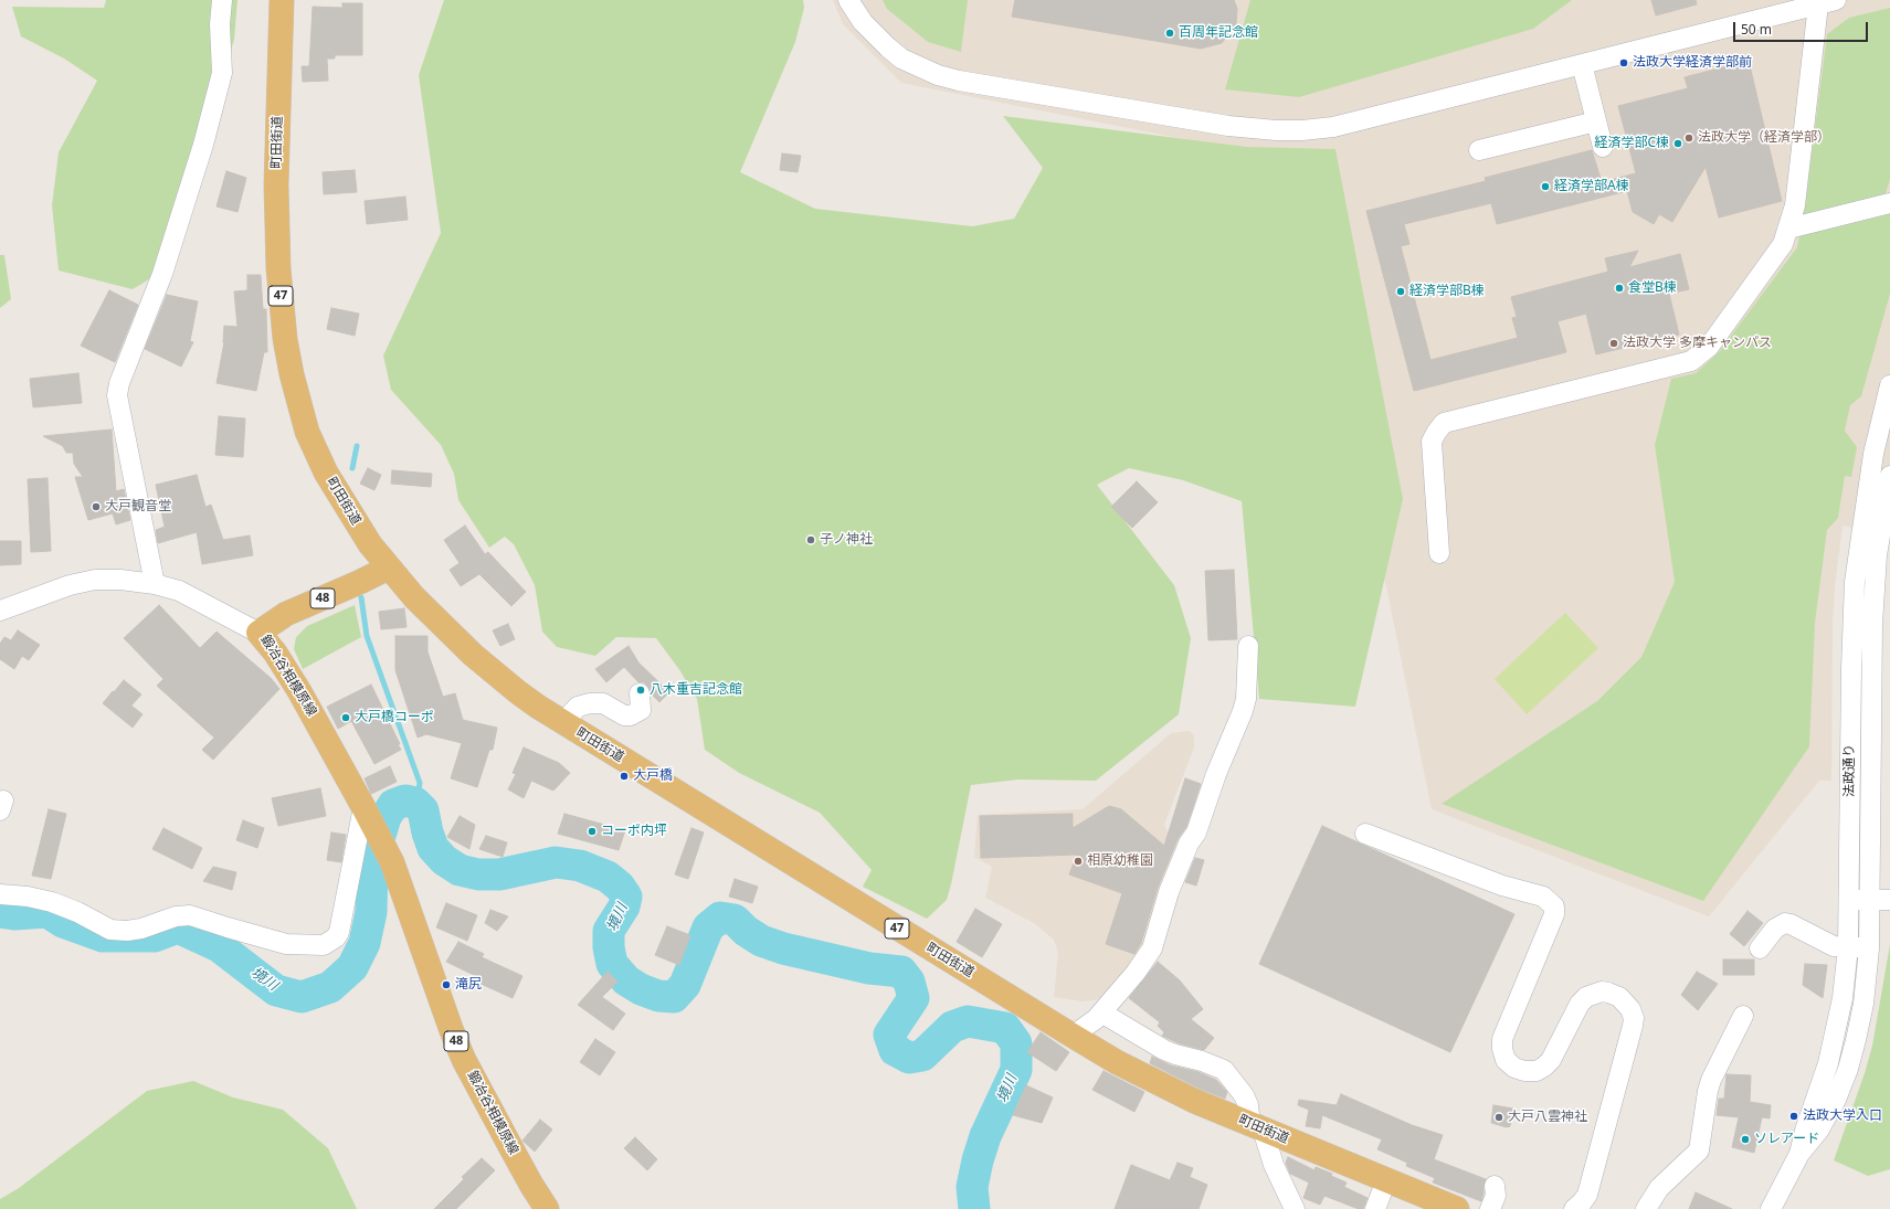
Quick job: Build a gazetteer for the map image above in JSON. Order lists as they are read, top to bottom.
{
  "streets": {
    "main road": [
      "町田街道",
      "47",
      "48",
      "鍛冶谷相模原線"
    ],
    "street": ["法政通り"]
  },
  "crossings": [
    ["町田街道", "鍛冶谷相模原線"]
  ],
  "water": ["境川"],
  "places": [
    "百周年記念館",
    "法政大学経済学部前",
    "法政大学（経済学部）",
    "経済学部C棟",
    "経済学部A棟",
    "食堂B棟",
    "経済学部B棟",
    "法政大学 多摩キャンパス",
    "大戸観音堂",
    "子ノ神社",
    "八木重吉記念館",
    "大戸橋コーポ",
    "大戸橋",
    "コーポ内坪",
    "相原幼稚園",
    "滝尻",
    "法政大学入口",
    "大戸八雲神社",
    "ソレアード"
  ],
  "scale_bar": "50 m"
}
